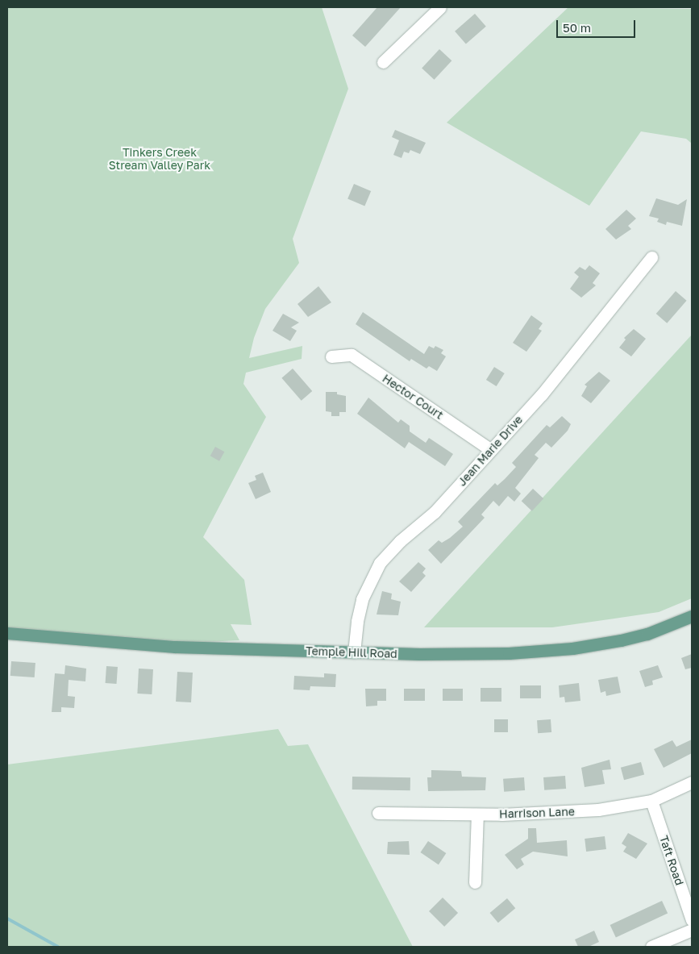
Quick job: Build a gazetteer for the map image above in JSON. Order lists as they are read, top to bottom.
{
  "streets": {
    "main road": ["Temple Hill Road"],
    "street": [
      "Hector Court",
      "Jean Marie Drive",
      "Harrison Lane",
      "Taft Road"
    ]
  },
  "crossings": [
    ["Hector Court", "Jean Marie Drive"],
    ["Jean Marie Drive", "Temple Hill Road"],
    ["Harrison Lane", "Taft Road"]
  ],
  "parks": ["Tinkers Creek Stream Valley Park"],
  "scale_bar": "50 m"
}
